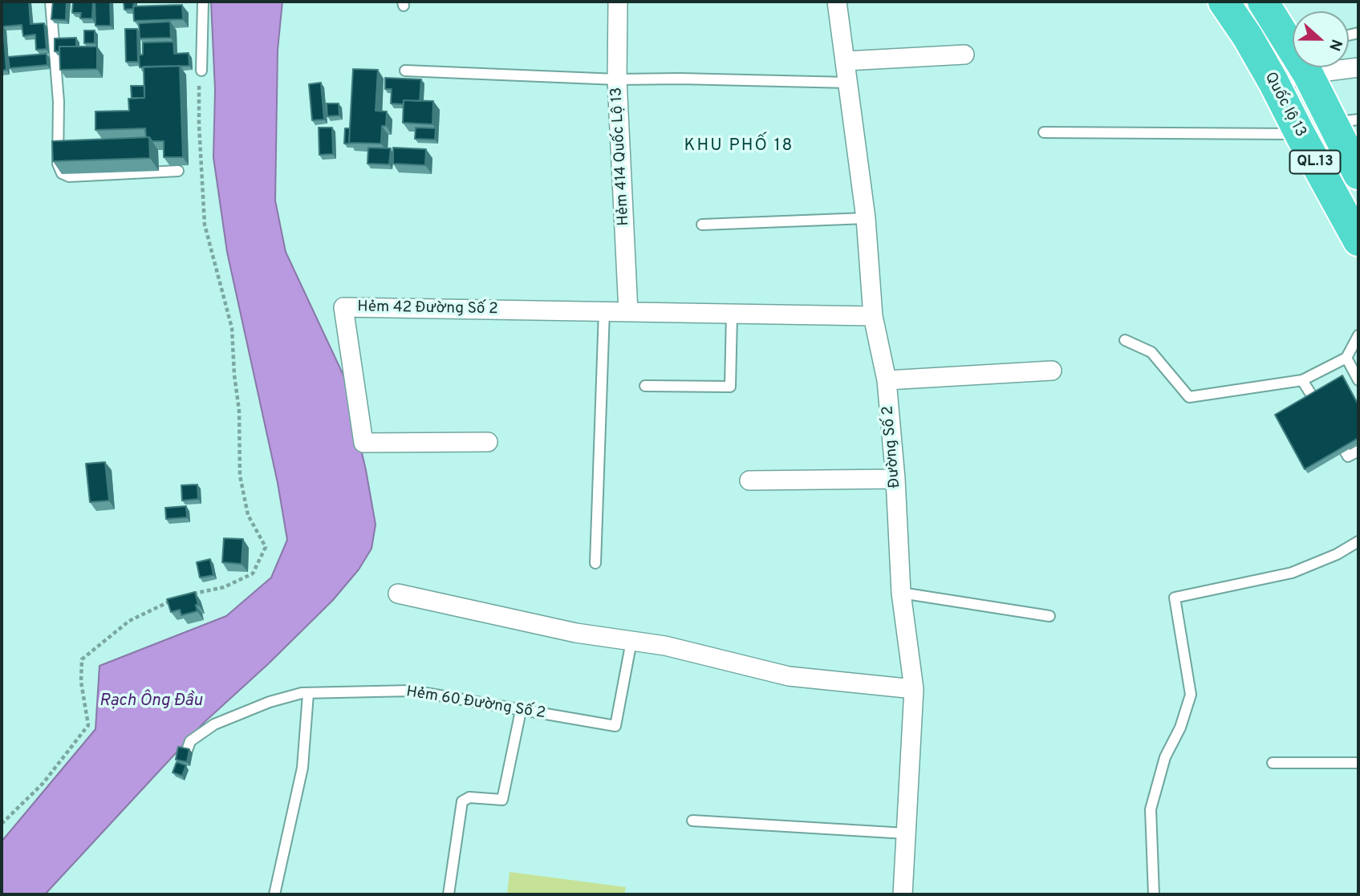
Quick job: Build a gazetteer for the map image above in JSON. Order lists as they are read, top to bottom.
{
  "streets": {
    "highway": ["Quốc lộ 13", "QL.13"],
    "street": ["Hẻm 414 Quốc Lộ 13", "Hẻm 42 Đường Số 2", "Đường Số 2"],
    "lane": ["Hẻm 60 Đường Số 2"]
  },
  "crossings": [
    ["Hẻm 414 Quốc Lộ 13", "Hẻm 42 Đường Số 2"],
    ["Hẻm 42 Đường Số 2", "Đường Số 2"]
  ],
  "districts": ["KHU PHỐ 18"],
  "water": ["Rạch Ông Đầu"],
  "north": "right"
}
